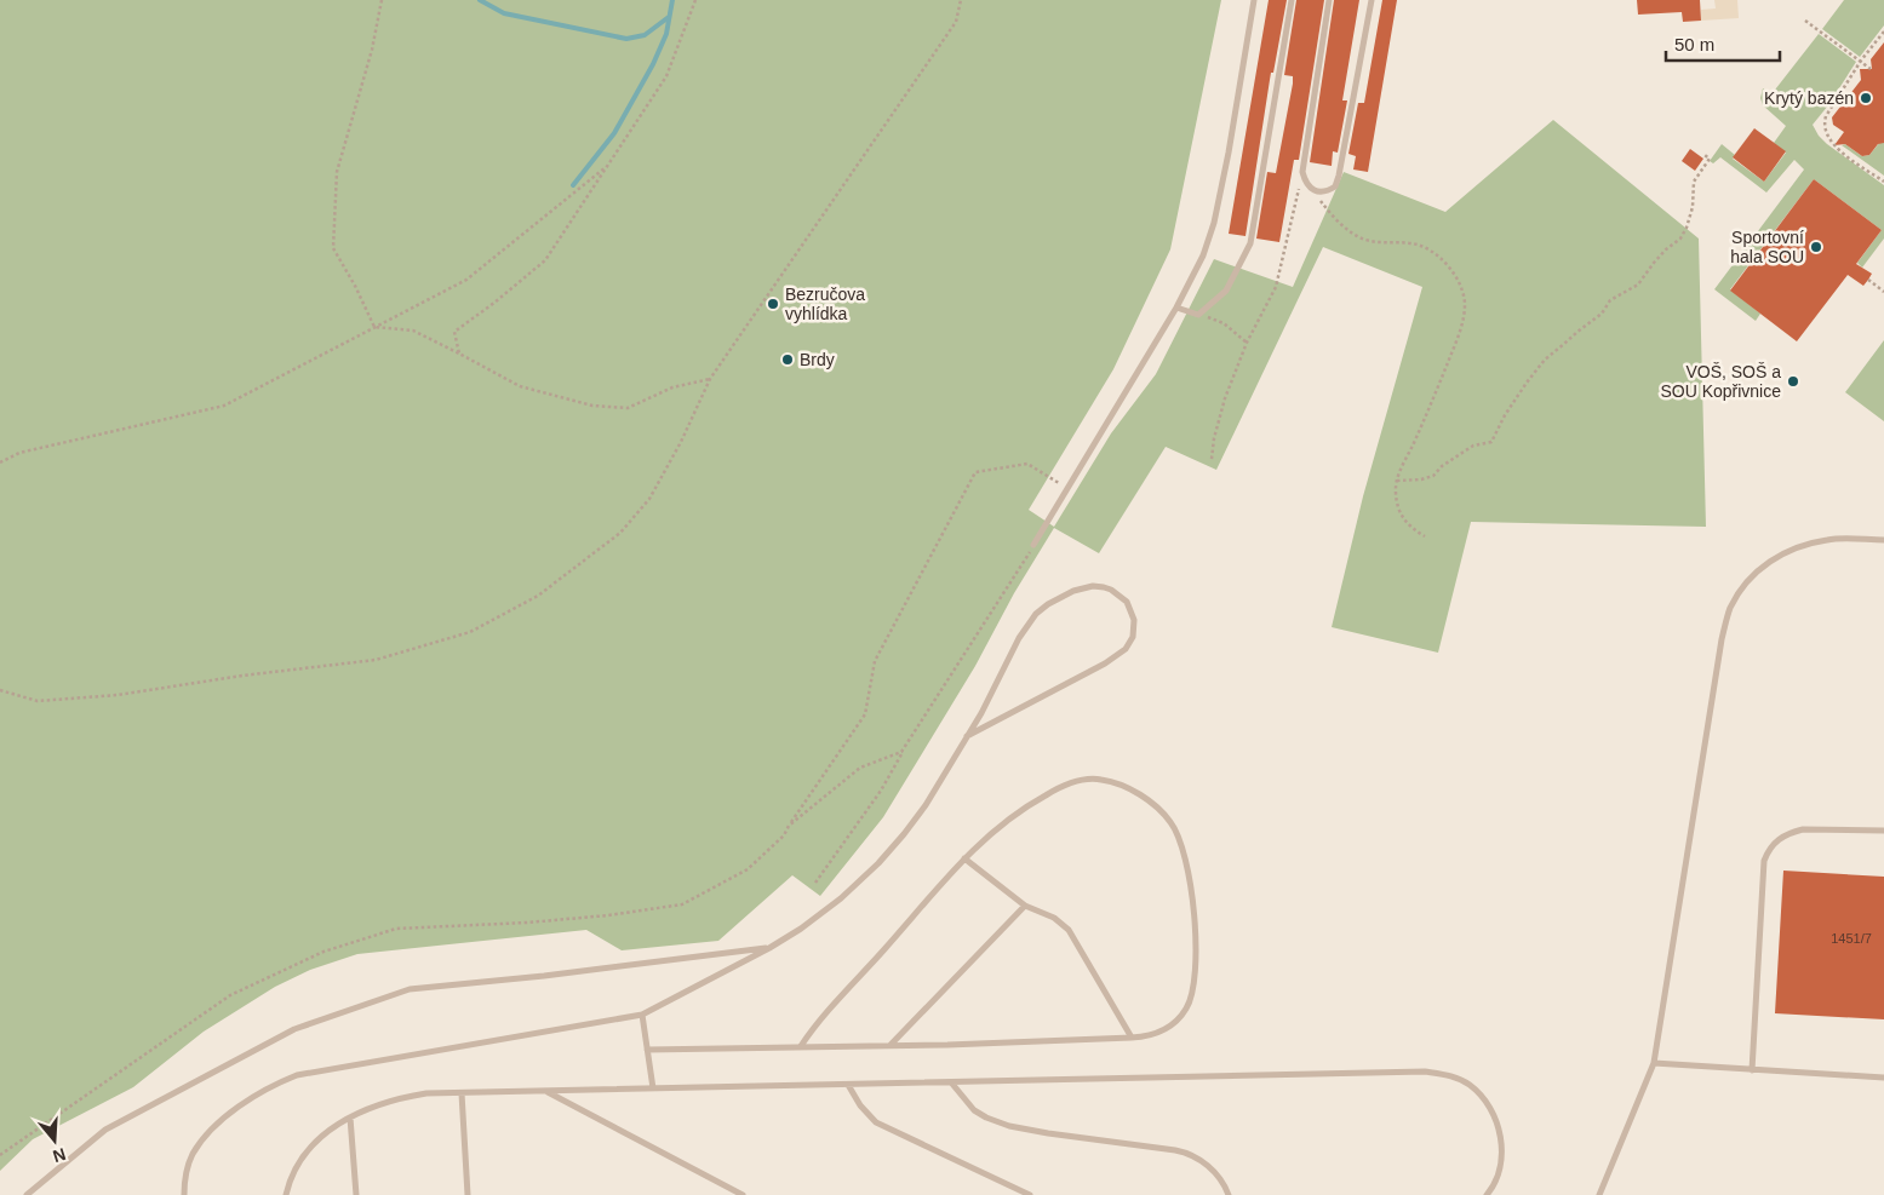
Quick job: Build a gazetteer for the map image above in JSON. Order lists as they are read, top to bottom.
{
  "places": [
    "Krytý bazén",
    "Sportovní hala SOU",
    "Bezručova vyhlídka",
    "Brdy",
    "VOŠ, SOŠ a SOU Kopřivnice"
  ],
  "house_numbers": ["1451/7"],
  "scale_bar": "50 m",
  "north": "bottom"
}
